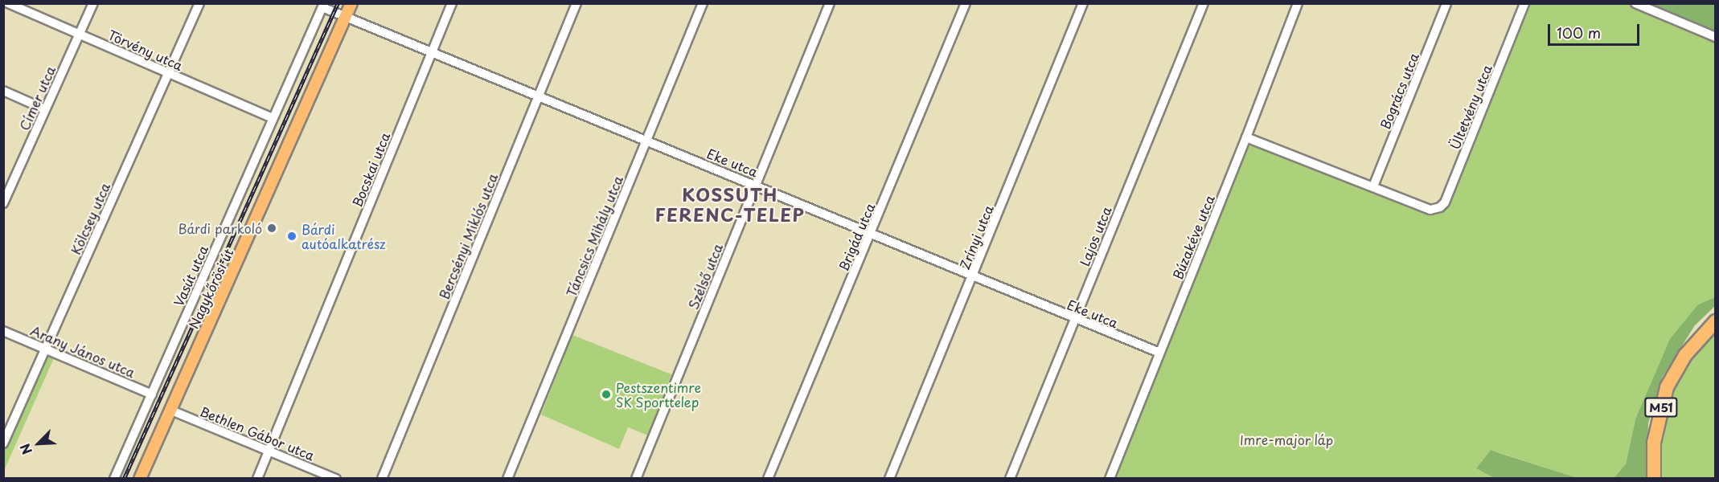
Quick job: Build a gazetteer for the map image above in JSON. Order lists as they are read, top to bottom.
{
  "streets": {
    "highway": ["M51"],
    "main road": ["Nagykőrösi út"],
    "street": [
      "Törvény utca",
      "Bogrács utca",
      "Címer utca",
      "Ültetvény utca",
      "Eke utca",
      "Bocskai utca",
      "Kölcsey utca",
      "Bercsényi Miklós utca",
      "Táncsics Mihály utca",
      "Lajos utca",
      "Brigád utca",
      "Zrínyi utca",
      "Búzakéve utca",
      "Vasút utca",
      "Szélső utca",
      "Arany János utca",
      "Bethlen Gábor utca"
    ]
  },
  "crossings": [
    ["Törvény utca", "Címer utca"],
    ["Törvény utca", "Kölcsey utca"],
    ["Törvény utca", "Vasút utca"],
    ["Bogrács utca", "Ültetvény utca"],
    ["Eke utca", "Bocskai utca"],
    ["Eke utca", "Bercsényi Miklós utca"],
    ["Eke utca", "Táncsics Mihály utca"],
    ["Eke utca", "Lajos utca"],
    ["Eke utca", "Brigád utca"],
    ["Eke utca", "Zrínyi utca"],
    ["Eke utca", "Búzakéve utca"],
    ["Eke utca", "Vasút utca"],
    ["Eke utca", "Szélső utca"],
    ["Eke utca", "Nagykőrösi út"],
    ["Bocskai utca", "Bethlen Gábor utca"],
    ["Kölcsey utca", "Arany János utca"],
    ["Vasút utca", "Arany János utca"],
    ["Nagykőrösi út", "Bethlen Gábor utca"]
  ],
  "districts": ["KOSSUTH FERENC-TELEP"],
  "parks": ["Imre-major láp"],
  "places": ["Bárdi parkoló", "Bárdi autóalkatrész", "Pestszentimre SK Sporttelep"],
  "scale_bar": "100 m",
  "north": "bottom left"
}
